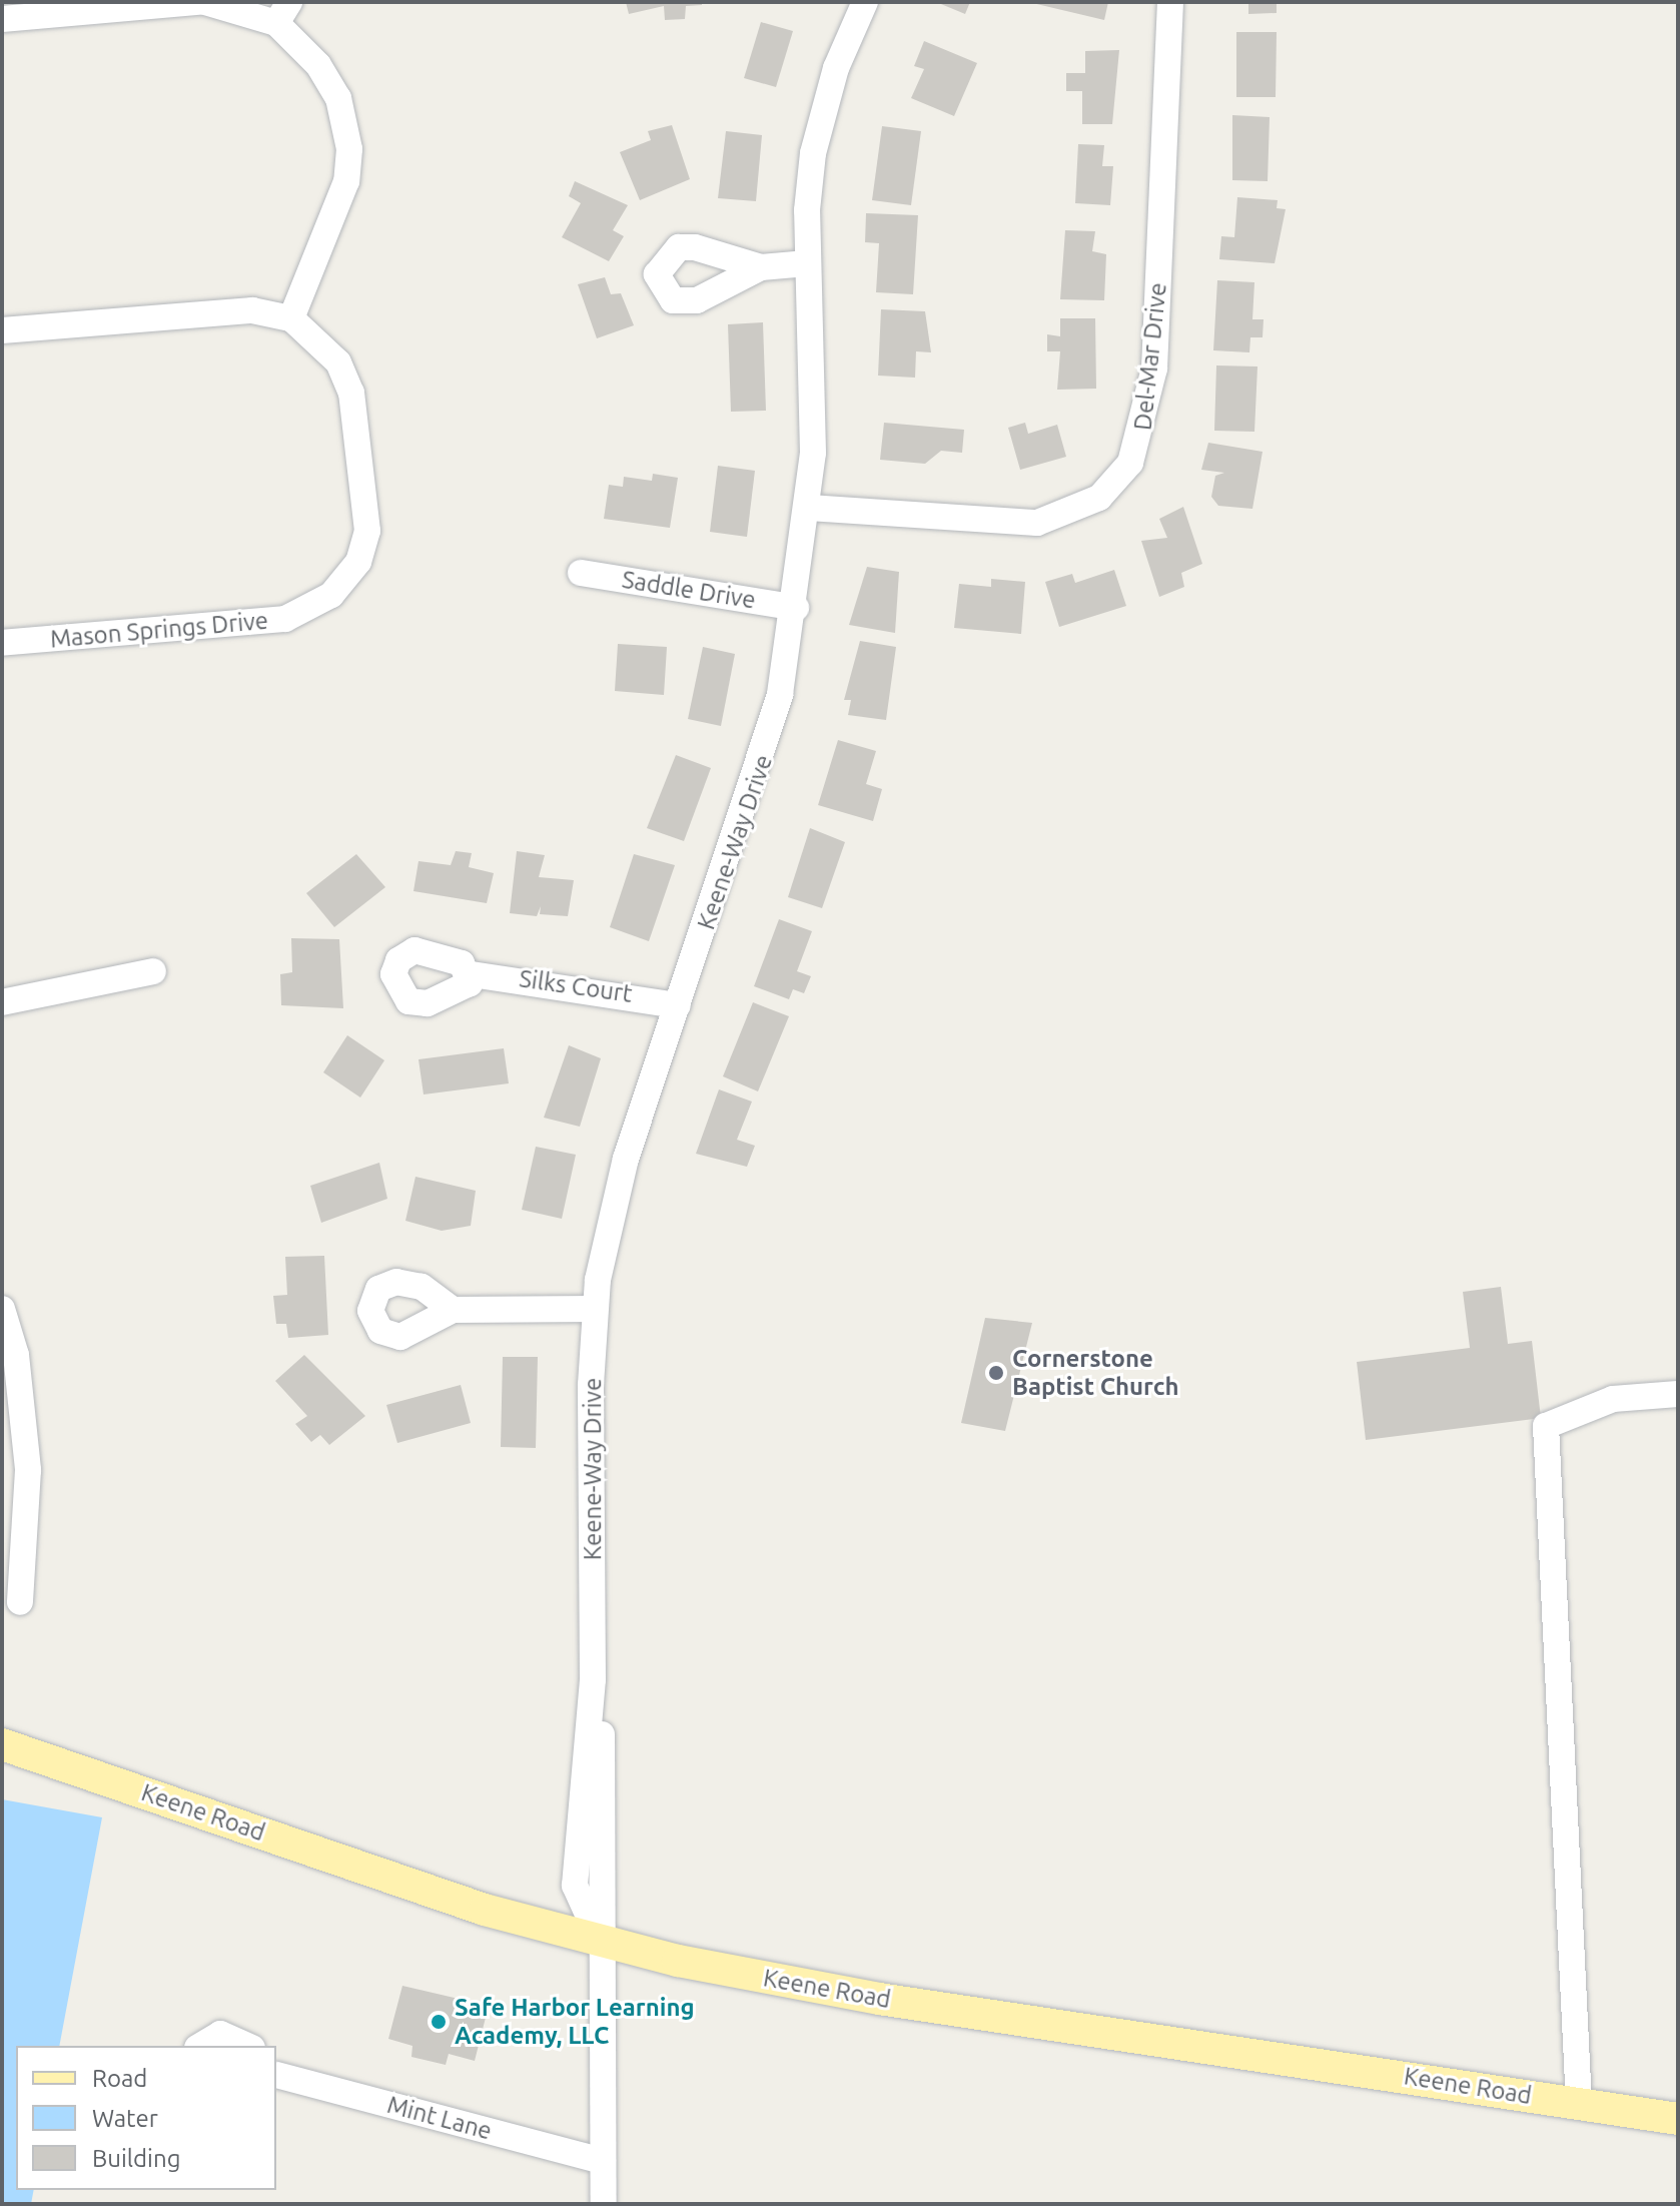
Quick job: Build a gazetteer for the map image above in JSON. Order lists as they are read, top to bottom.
{
  "streets": {
    "main road": ["Keene Road"],
    "street": [
      "Del-Mar Drive",
      "Saddle Drive",
      "Mason Springs Drive",
      "Keene-Way Drive",
      "Silks Court",
      "Mint Lane"
    ]
  },
  "crossings": [
    ["Del-Mar Drive", "Keene-Way Drive"],
    ["Saddle Drive", "Keene-Way Drive"],
    ["Keene-Way Drive", "Silks Court"],
    ["Keene-Way Drive", "Keene Road"],
    ["Keene-Way Drive", "Mint Lane"]
  ],
  "places": ["Cornerstone Baptist Church", "Safe Harbor Learning Academy, LLC"],
  "legend": ["Road", "Water", "Building"]
}
